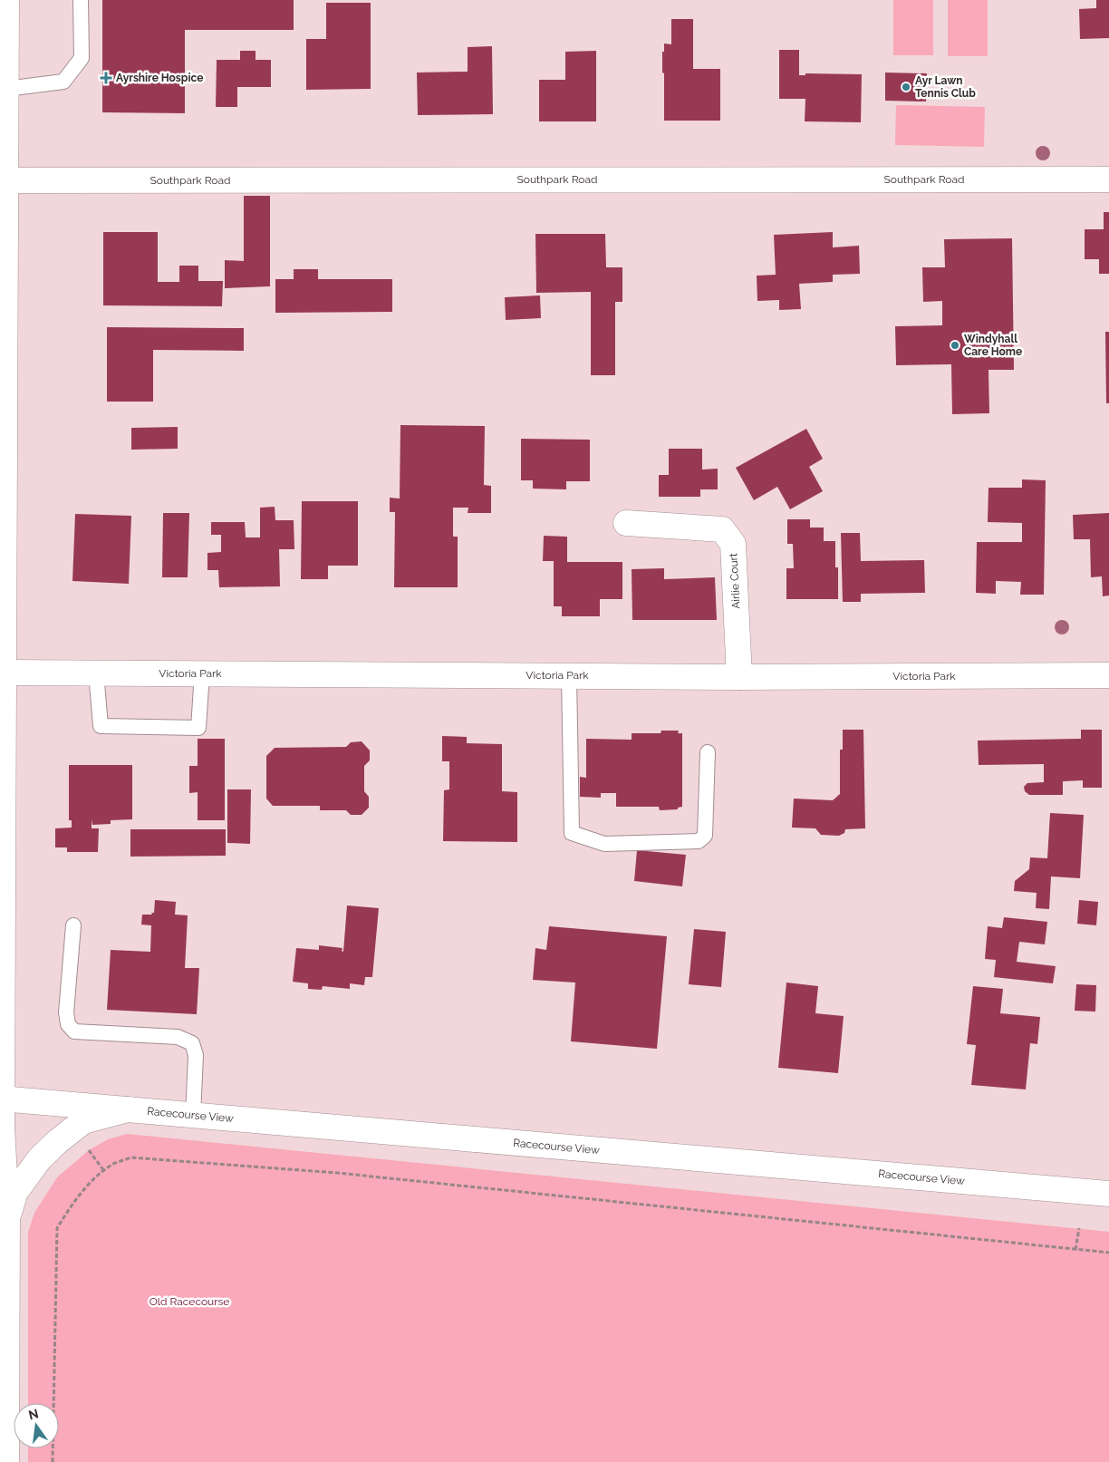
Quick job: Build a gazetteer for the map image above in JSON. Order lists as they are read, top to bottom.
{
  "streets": {
    "street": [
      "Southpark Road",
      "Airlie Court",
      "Victoria Park",
      "Racecourse View"
    ]
  },
  "crossings": [
    ["Airlie Court", "Victoria Park"]
  ],
  "parks": ["Old Racecourse"],
  "places": {
    "health": ["Ayrshire Hospice"],
    "other": ["Ayr Lawn Tennis Club", "Windyhall Care Home"]
  },
  "north": "top"
}
